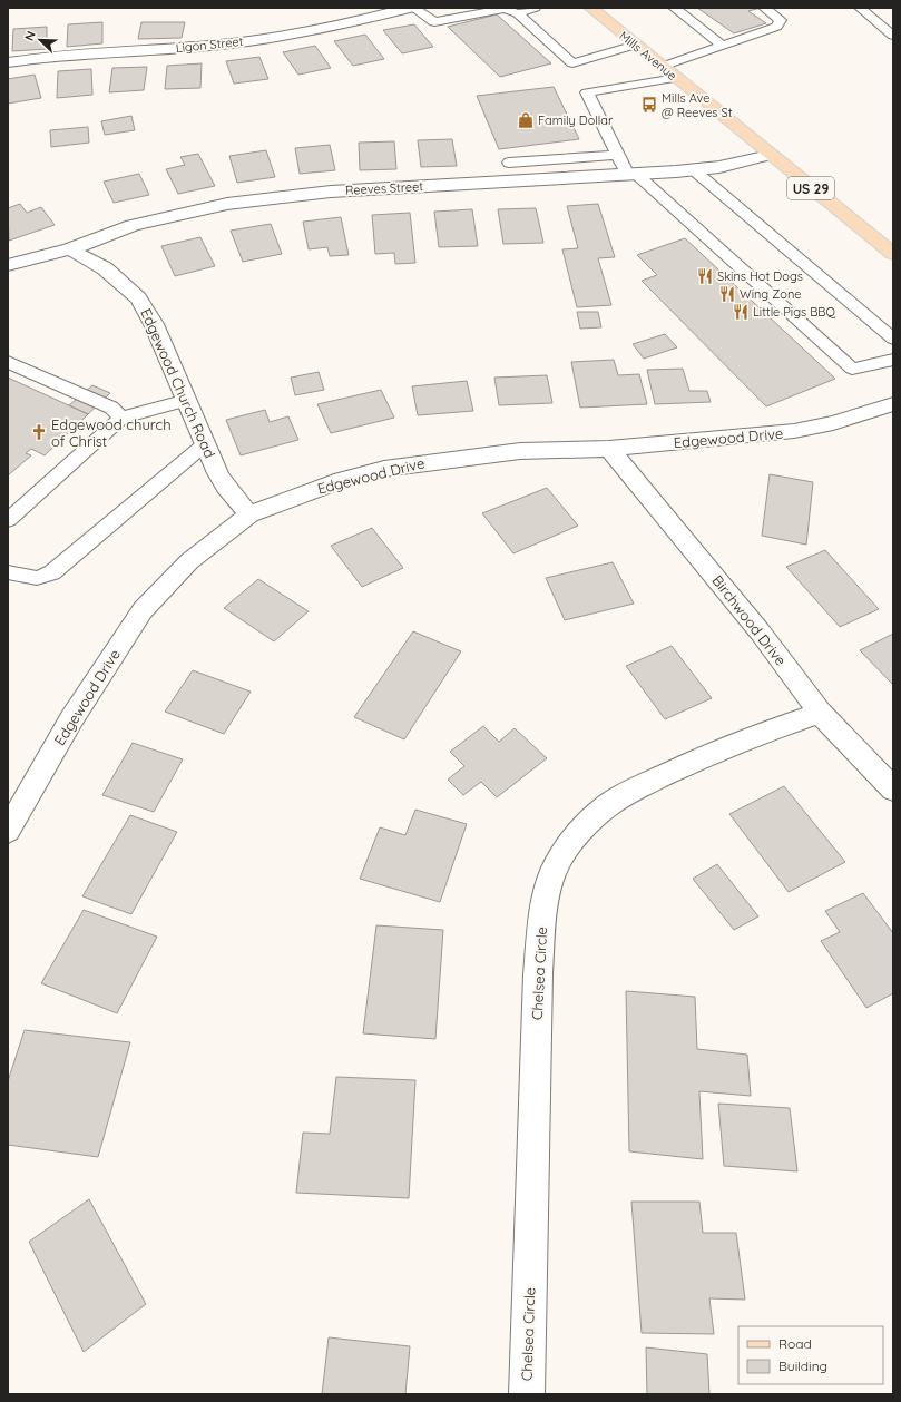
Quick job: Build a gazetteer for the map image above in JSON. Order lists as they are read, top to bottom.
{
  "streets": {
    "main road": ["Mills Avenue", "US 29"],
    "street": [
      "Ligon Street",
      "Reeves Street",
      "Edgewood Church Road",
      "Edgewood Drive",
      "Birchwood Drive",
      "Chelsea Circle"
    ]
  },
  "crossings": [
    ["Mills Avenue", "Reeves Street"],
    ["Reeves Street", "Edgewood Church Road"],
    ["Edgewood Church Road", "Edgewood Drive"],
    ["Edgewood Drive", "Birchwood Drive"],
    ["Birchwood Drive", "Chelsea Circle"]
  ],
  "places": {
    "bus stop": ["Mills Ave @ Reeves St"],
    "shop": ["Family Dollar"],
    "restaurant": ["Skins Hot Dogs", "Wing Zone", "Little Pigs BBQ"],
    "church": ["Edgewood church of Christ"]
  },
  "legend": ["Road", "Building"],
  "north": "top left"
}
